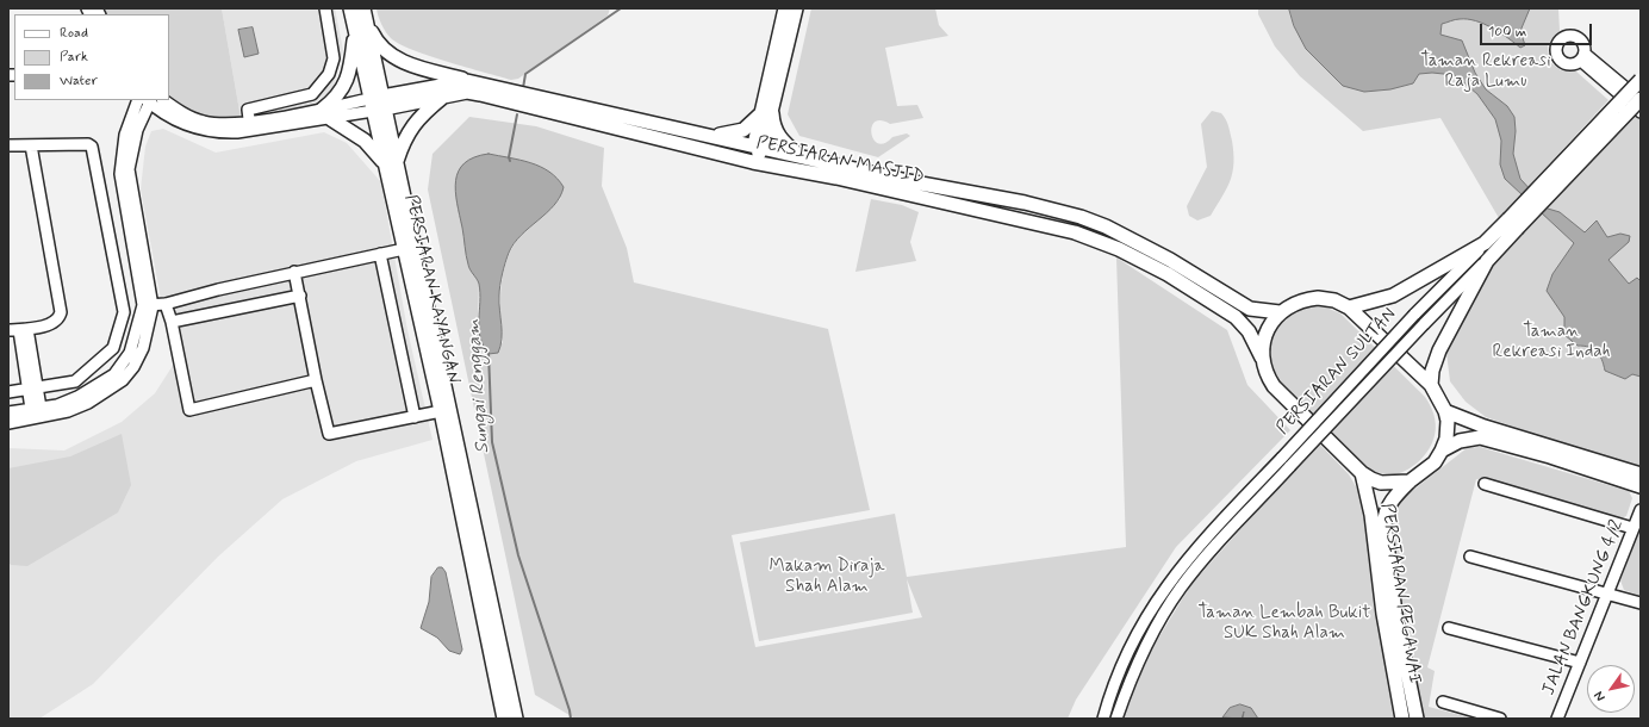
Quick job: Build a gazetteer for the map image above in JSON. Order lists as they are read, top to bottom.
{
  "streets": {
    "main road": [
      "PERSIARAN MASJID",
      "PERSIARAN KAYANGAN",
      "PERSIARAN SULTAN",
      "PERSIARAN PEGAWAI"
    ],
    "street": ["JALAN BANGKUNG 4/2"]
  },
  "crossings": [
    ["PERSIARAN MASJID", "PERSIARAN KAYANGAN"],
    ["PERSIARAN MASJID", "PERSIARAN PEGAWAI"]
  ],
  "water": ["Sungai Renggam"],
  "parks": [
    "Taman Rekreasi Raja Lumu",
    "Taman Rekreasi Indah",
    "Makam Diraja Shah Alam",
    "Taman Lembah Bukit SUK Shah Alam"
  ],
  "legend": ["Road", "Park", "Water"],
  "scale_bar": "100 m",
  "north": "bottom left"
}
